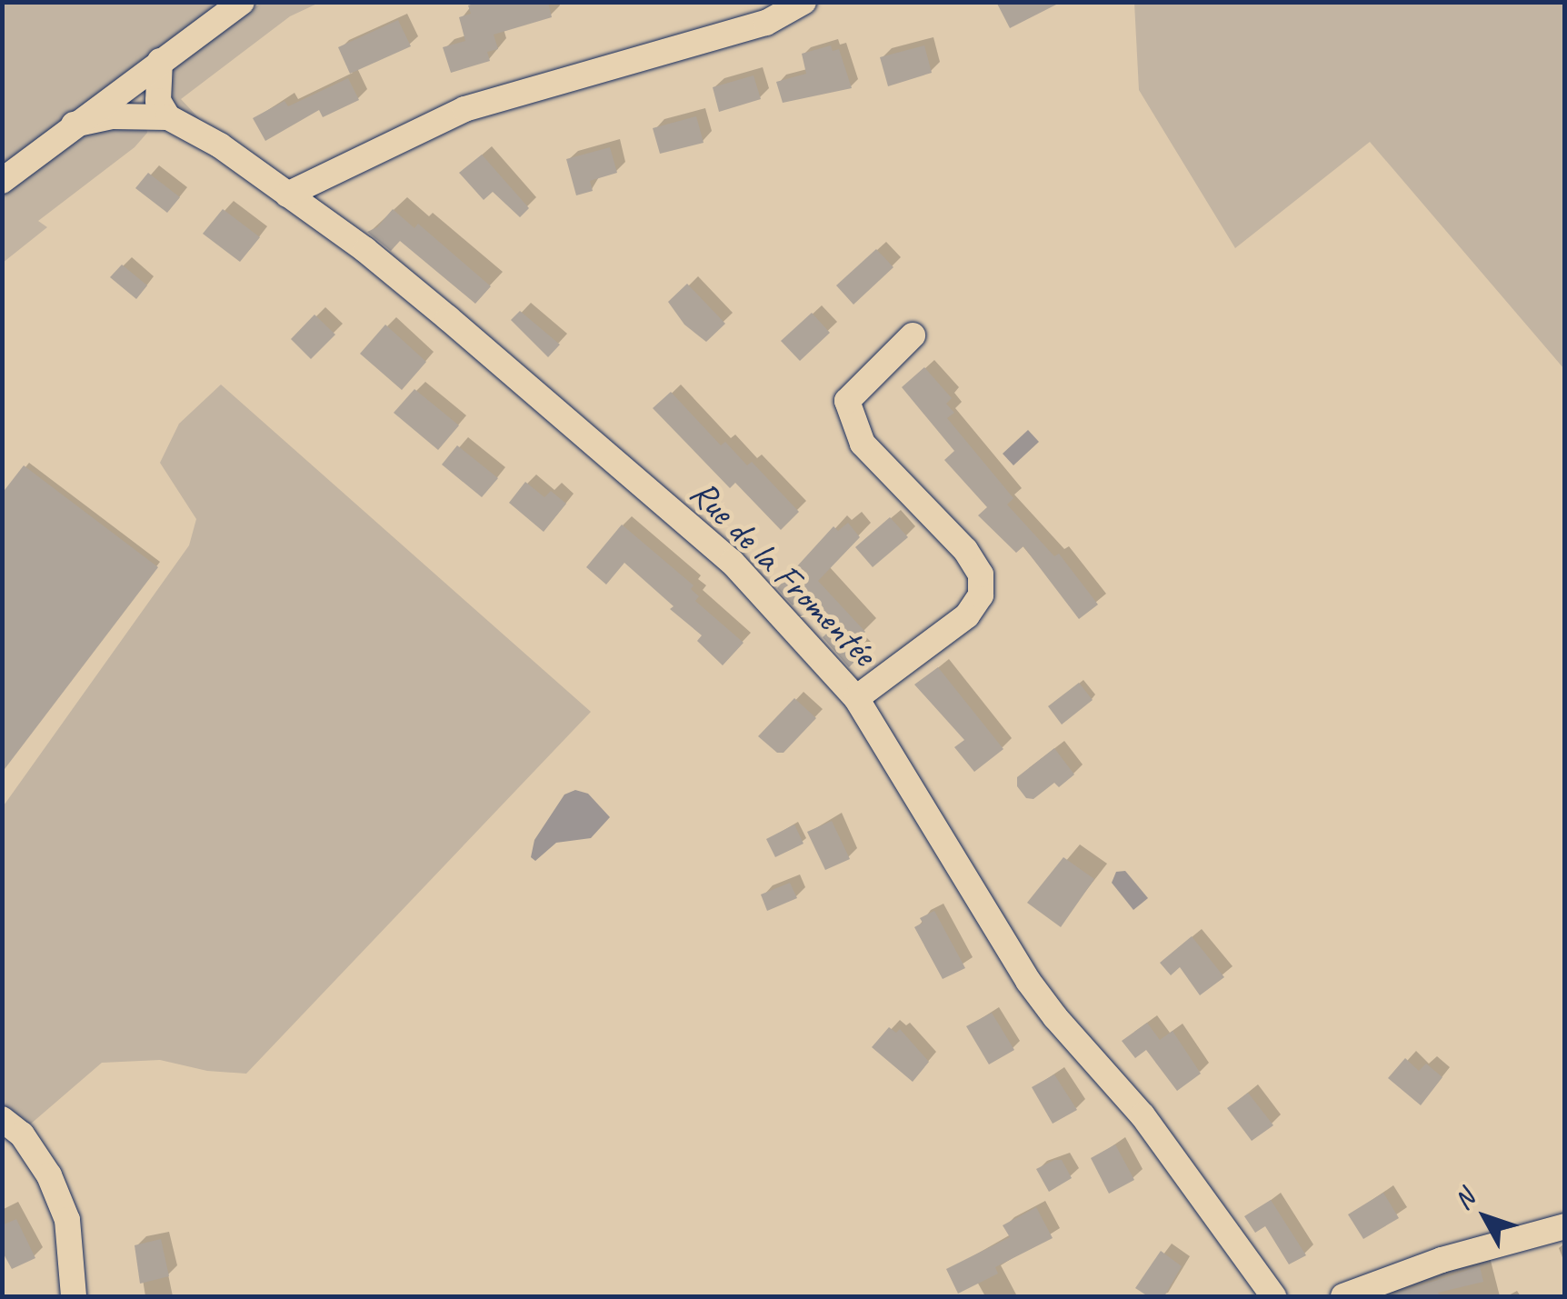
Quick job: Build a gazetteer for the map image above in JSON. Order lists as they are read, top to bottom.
{
  "streets": {
    "street": ["Rue de la Fromentée"]
  },
  "north": "top left"
}
